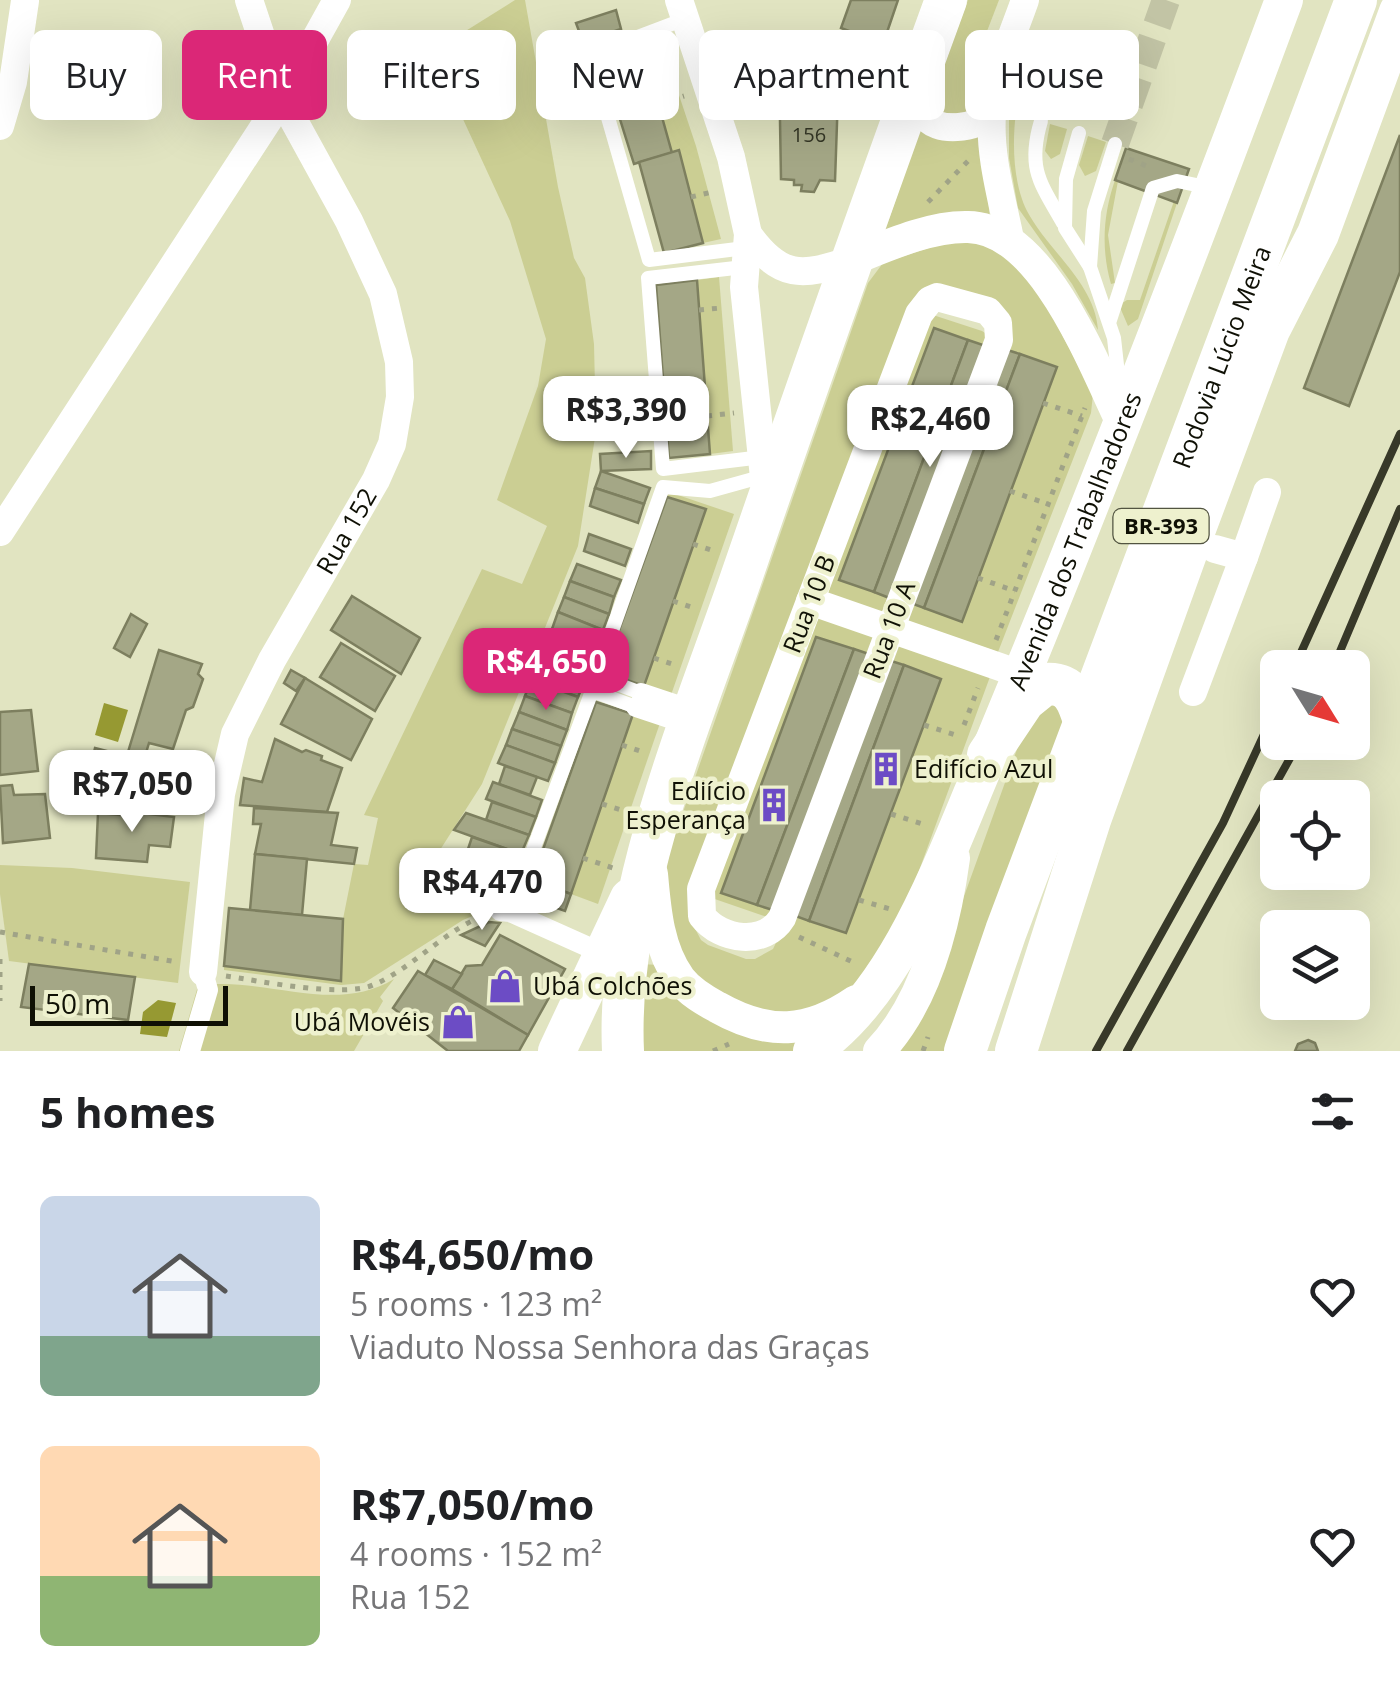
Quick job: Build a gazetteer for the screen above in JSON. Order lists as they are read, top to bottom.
{
  "streets": {
    "main road": ["Rodovia Lúcio Meira", "BR-393", "Avenida dos Trabalhadores"],
    "street": ["Rua 152", "Rua 10 B", "Rua 10 A"]
  },
  "crossings": [
    ["Rua 10 B", "Rua 10 A"]
  ],
  "places": {
    "building": ["Edifício Azul", "Ediício Esperança"],
    "shop": ["Ubá Colchões", "Ubá Movéis"]
  },
  "house_numbers": ["156"],
  "scale_bar": "50 m",
  "north": "bottom right",
  "page": {
    "chip": [
      "Buy",
      "Rent",
      "Filters",
      "New",
      "Apartment",
      "House"
    ],
    "price": [
      "R$3,390",
      "R$2,460",
      "R$4,650",
      "R$7,050",
      "R$4,470"
    ],
    "scale": "50 m",
    "heading": "5 homes",
    "list": [
      {
        "name": "R$4,650/mo",
        "note": "5 rooms · 123 m² · Viaduto Nossa Senhora das Graças"
      },
      {
        "name": "R$7,050/mo",
        "note": "4 rooms · 152 m² · Rua 152"
      }
    ]
  }
}
